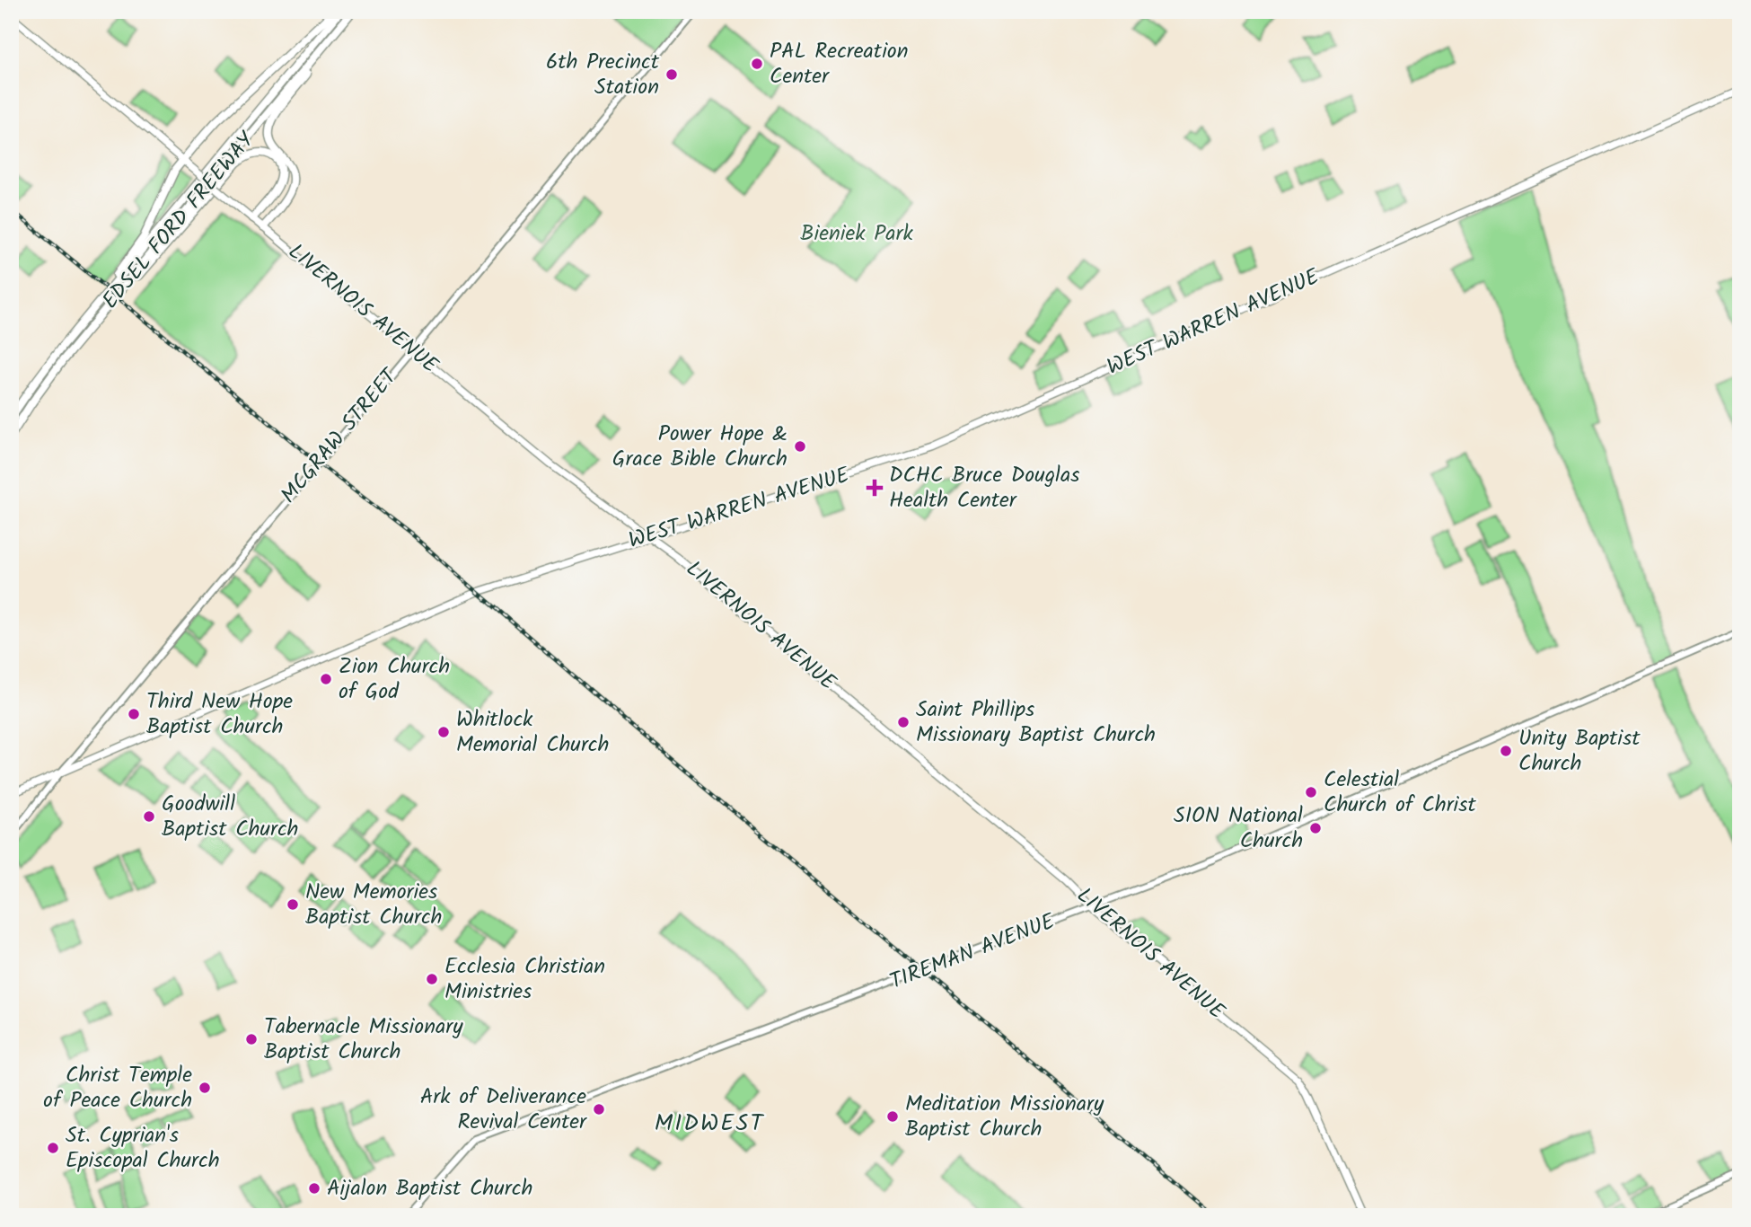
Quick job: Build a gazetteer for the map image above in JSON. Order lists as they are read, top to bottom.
{
  "streets": {
    "highway": ["EDSEL FORD FREEWAY"],
    "main road": ["LIVERNOIS AVENUE", "WEST WARREN AVENUE"],
    "street": ["MCGRAW STREET", "TIREMAN AVENUE"]
  },
  "crossings": [
    ["LIVERNOIS AVENUE", "WEST WARREN AVENUE"],
    ["LIVERNOIS AVENUE", "MCGRAW STREET"],
    ["LIVERNOIS AVENUE", "TIREMAN AVENUE"],
    ["WEST WARREN AVENUE", "MCGRAW STREET"]
  ],
  "districts": ["MIDWEST"],
  "parks": ["Bieniek Park"],
  "places": {
    "other": [
      "PAL Recreation Center",
      "6th Precinct Station",
      "Power Hope & Grace Bible Church",
      "Zion Church of God",
      "Third New Hope Baptist Church",
      "Saint Phillips Missionary Baptist Church",
      "Whitlock Memorial Church",
      "Unity Baptist Church",
      "Celestial Church of Christ",
      "Goodwill Baptist Church",
      "SION National Church",
      "New Memories Baptist Church",
      "Ecclesia Christian Ministries",
      "Tabernacle Missionary Baptist Church",
      "Christ Temple of Peace Church",
      "Ark of Deliverance Revival Center",
      "Meditation Missionary Baptist Church",
      "St. Cyprian's Episcopal Church",
      "Aijalon Baptist Church"
    ],
    "health": ["DCHC Bruce Douglas Health Center"]
  }
}
